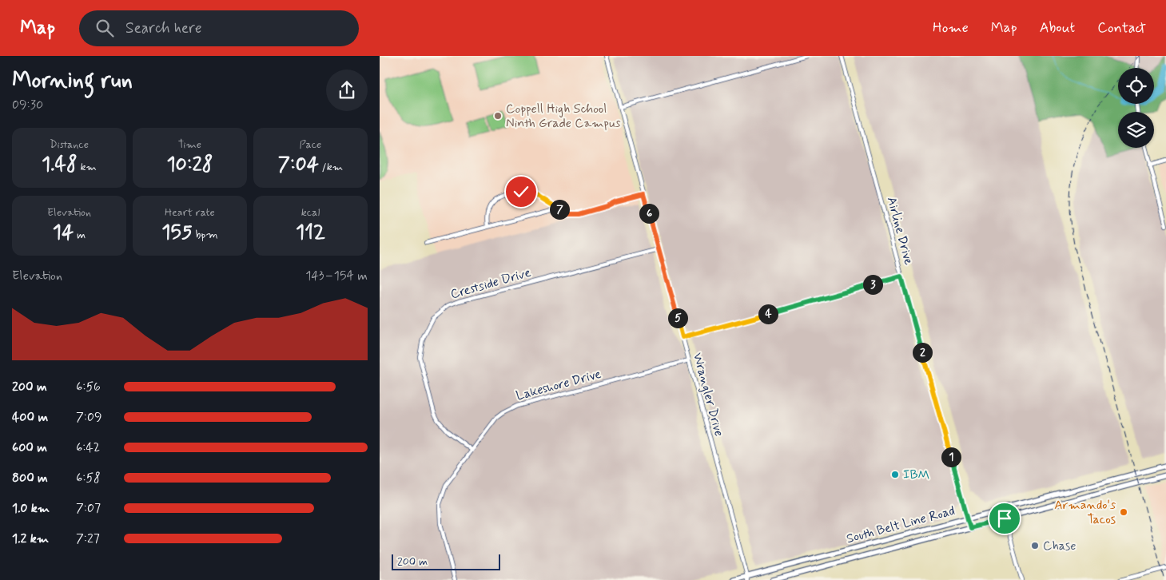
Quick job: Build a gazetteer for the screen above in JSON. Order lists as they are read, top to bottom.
{
  "streets": {
    "main road": ["South Belt Line Road"],
    "street": [
      "Airline Drive",
      "Crestside Drive",
      "Lakeshore Drive",
      "Wrangler Drive"
    ]
  },
  "crossings": [
    ["Airline Drive", "South Belt Line Road"],
    ["Crestside Drive", "Lakeshore Drive"],
    ["Crestside Drive", "Wrangler Drive"],
    ["Lakeshore Drive", "Wrangler Drive"],
    ["Wrangler Drive", "South Belt Line Road"]
  ],
  "places": [
    "Coppell High School Ninth Grade Campus",
    "IBM",
    "Armando's Tacos",
    "Chase"
  ],
  "scale_bar": "200 m",
  "page": {
    "header": "Map",
    "search": "Search here",
    "nav": [
      "Home",
      "Map",
      "About",
      "Contact"
    ],
    "heading": ["Morning run", "09:30"],
    "stats": [
      ["Distance", "1.48 km"],
      ["Time", "10:28"],
      ["Pace", "7:04 /km"],
      ["Elevation", "14 m"],
      ["Heart rate", "155 bpm"],
      ["kcal", "112"]
    ],
    "pins": [
      "7",
      "6",
      "3",
      "4",
      "5",
      "2",
      "1"
    ],
    "chart": ["Elevation", "143–154 m"],
    "list": [
      {
        "name": "200 m",
        "note": "6:56"
      },
      {
        "name": "400 m",
        "note": "7:09"
      },
      {
        "name": "600 m",
        "note": "6:42"
      },
      {
        "name": "800 m",
        "note": "6:58"
      },
      {
        "name": "1.0 km",
        "note": "7:07"
      },
      {
        "name": "1.2 km",
        "note": "7:27"
      }
    ],
    "scale": "200 m"
  }
}
